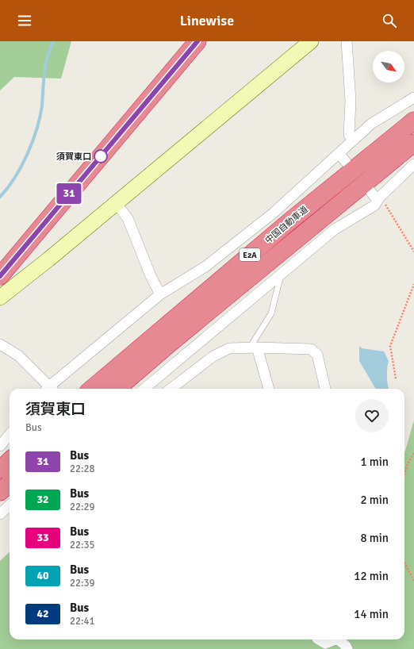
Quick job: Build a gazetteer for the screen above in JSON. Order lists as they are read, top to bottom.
{
  "streets": {
    "highway": ["中国自動車道", "E2A"]
  },
  "places": ["須賀東口"],
  "lines": ["bus line 31"],
  "north": "bottom right",
  "page": {
    "header": "Linewise",
    "on_map": "31",
    "heading": ["須賀東口", "Bus"],
    "list": [
      {
        "mark": "31",
        "name": "Bus",
        "note": "22:28",
        "value": "1 min"
      },
      {
        "mark": "32",
        "name": "Bus",
        "note": "22:29",
        "value": "2 min"
      },
      {
        "mark": "33",
        "name": "Bus",
        "note": "22:35",
        "value": "8 min"
      },
      {
        "mark": "40",
        "name": "Bus",
        "note": "22:39",
        "value": "12 min"
      },
      {
        "mark": "42",
        "name": "Bus",
        "note": "22:41",
        "value": "14 min"
      }
    ]
  }
}
